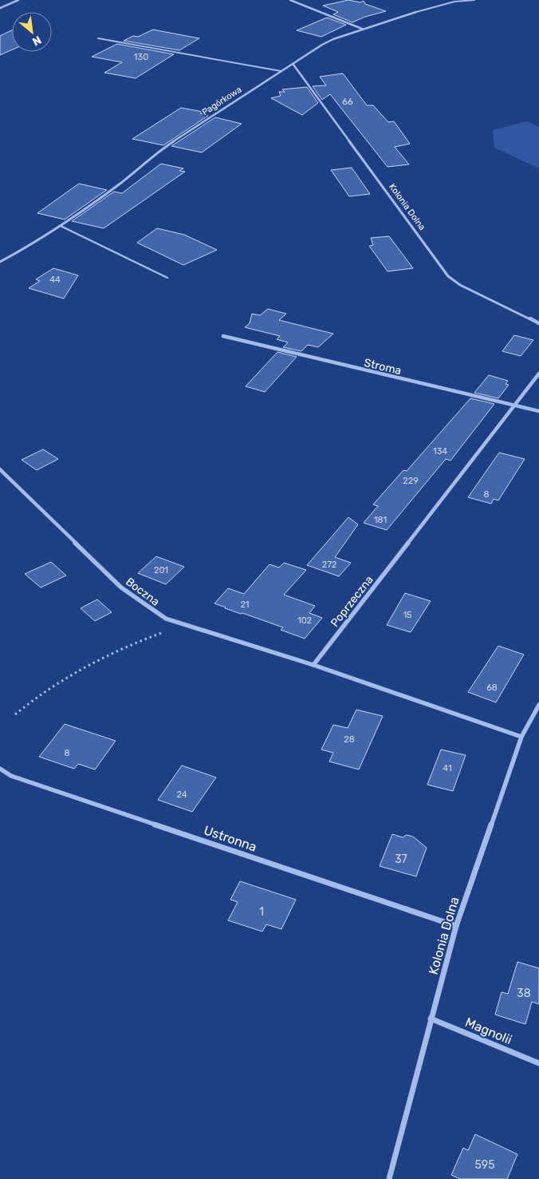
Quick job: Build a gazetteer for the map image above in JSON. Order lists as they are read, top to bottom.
{
  "streets": {
    "street": [
      "Pagórkowa",
      "Kolonia Dolna",
      "Stroma",
      "Boczna",
      "Poprzeczna",
      "Ustronna",
      "Magnolii"
    ]
  },
  "crossings": [
    ["Pagórkowa", "Kolonia Dolna"],
    ["Kolonia Dolna", "Ustronna"],
    ["Kolonia Dolna", "Magnolii"],
    ["Stroma", "Poprzeczna"],
    ["Boczna", "Poprzeczna"]
  ],
  "house_numbers": [
    "130",
    "66",
    "44",
    "134",
    "229",
    "8",
    "181",
    "272",
    "201",
    "21",
    "15",
    "102",
    "68",
    "28",
    "8",
    "41",
    "24",
    "37",
    "1",
    "38",
    "595"
  ],
  "north": "bottom right"
}
